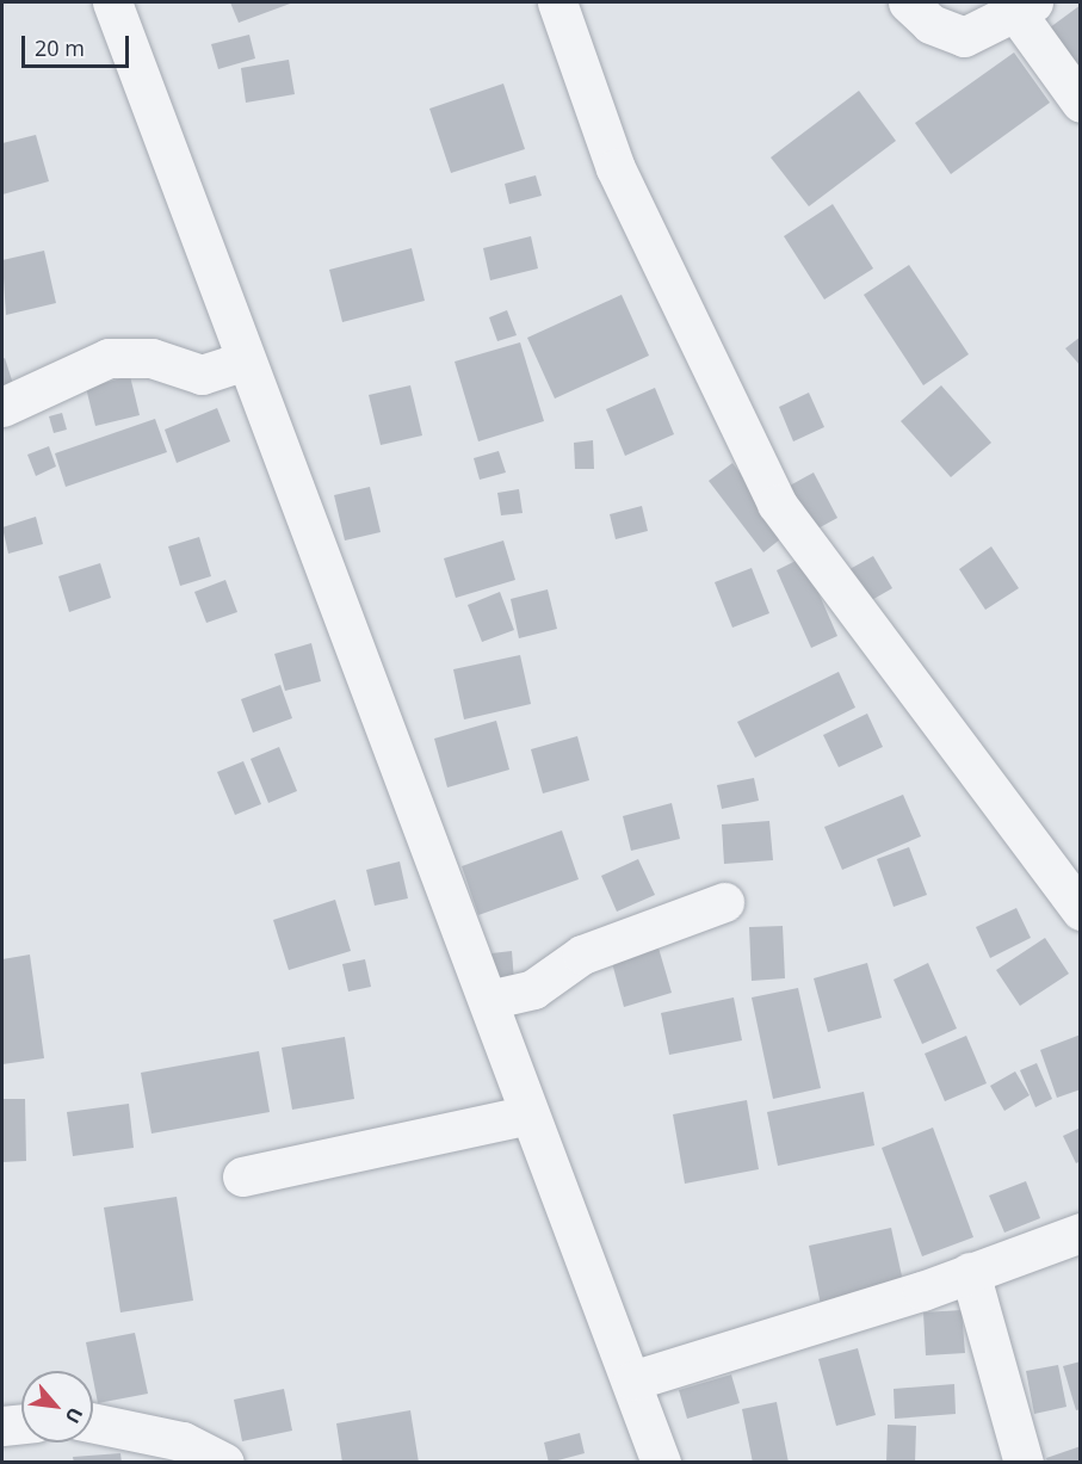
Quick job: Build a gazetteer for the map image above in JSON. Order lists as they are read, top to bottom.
{
  "scale_bar": "20 m",
  "north": "bottom right"
}
